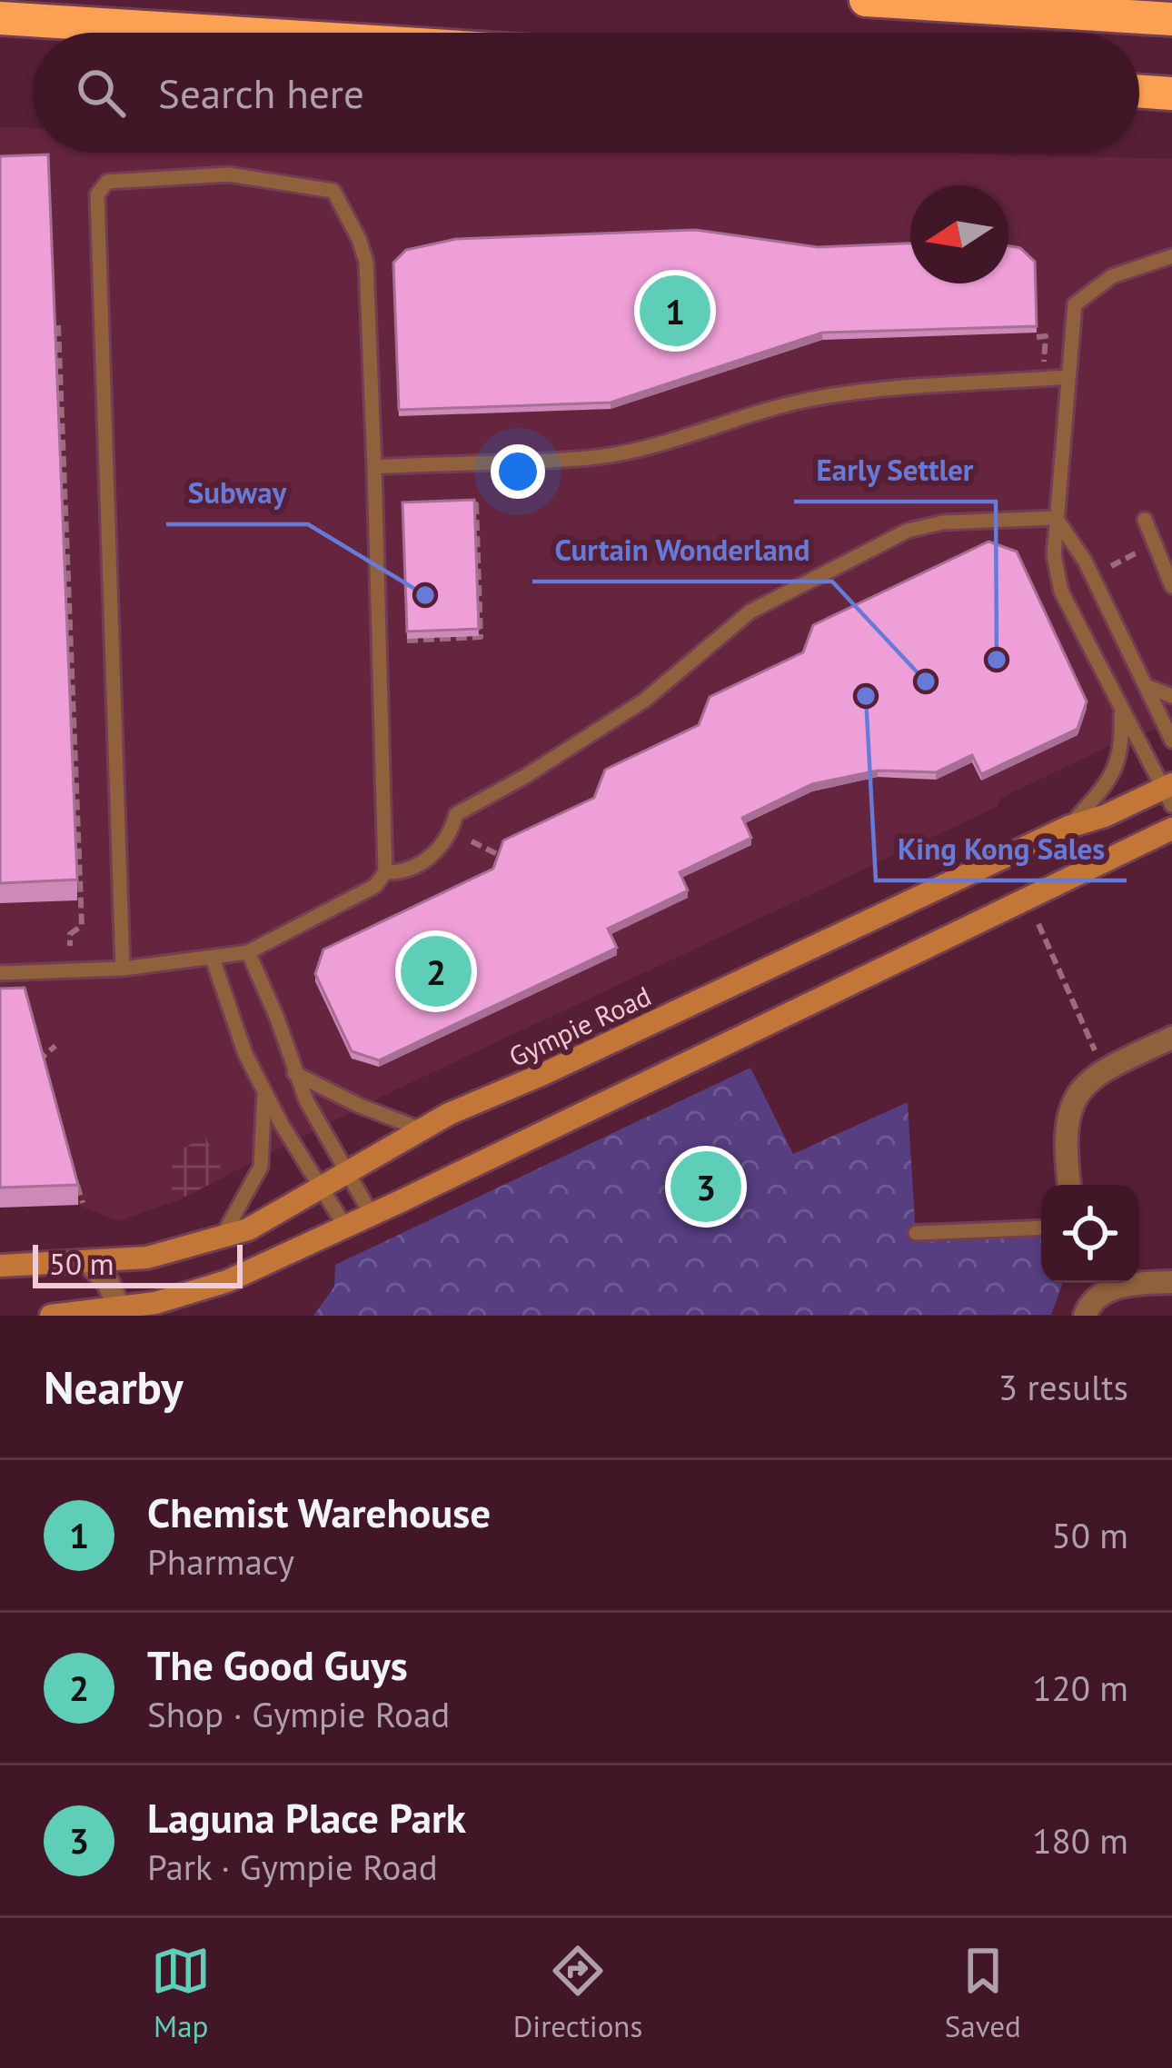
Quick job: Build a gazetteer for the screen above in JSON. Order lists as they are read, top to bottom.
{
  "streets": {
    "main road": ["Gympie Road"]
  },
  "places": [
    "Subway",
    "Early Settler",
    "Curtain Wonderland",
    "King Kong Sales"
  ],
  "scale_bar": "50 m",
  "north": "left",
  "page": {
    "search": "Search here",
    "pins": ["1", "2", "3"],
    "scale": "50 m",
    "heading": ["Nearby", "3 results"],
    "list": [
      {
        "mark": "1",
        "name": "Chemist Warehouse",
        "note": "Pharmacy",
        "value": "50 m"
      },
      {
        "mark": "2",
        "name": "The Good Guys",
        "note": "Shop · Gympie Road",
        "value": "120 m"
      },
      {
        "mark": "3",
        "name": "Laguna Place Park",
        "note": "Park · Gympie Road",
        "value": "180 m"
      }
    ],
    "nav": ["Map", "Directions", "Saved"]
  }
}
